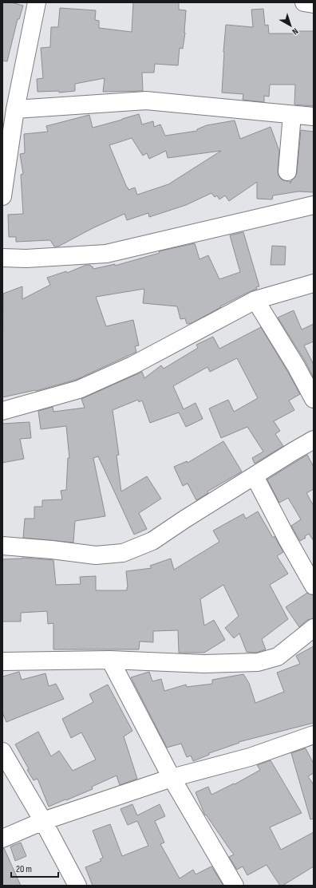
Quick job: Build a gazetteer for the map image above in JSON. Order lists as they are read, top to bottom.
{
  "scale_bar": "20 m",
  "north": "bottom right"
}
